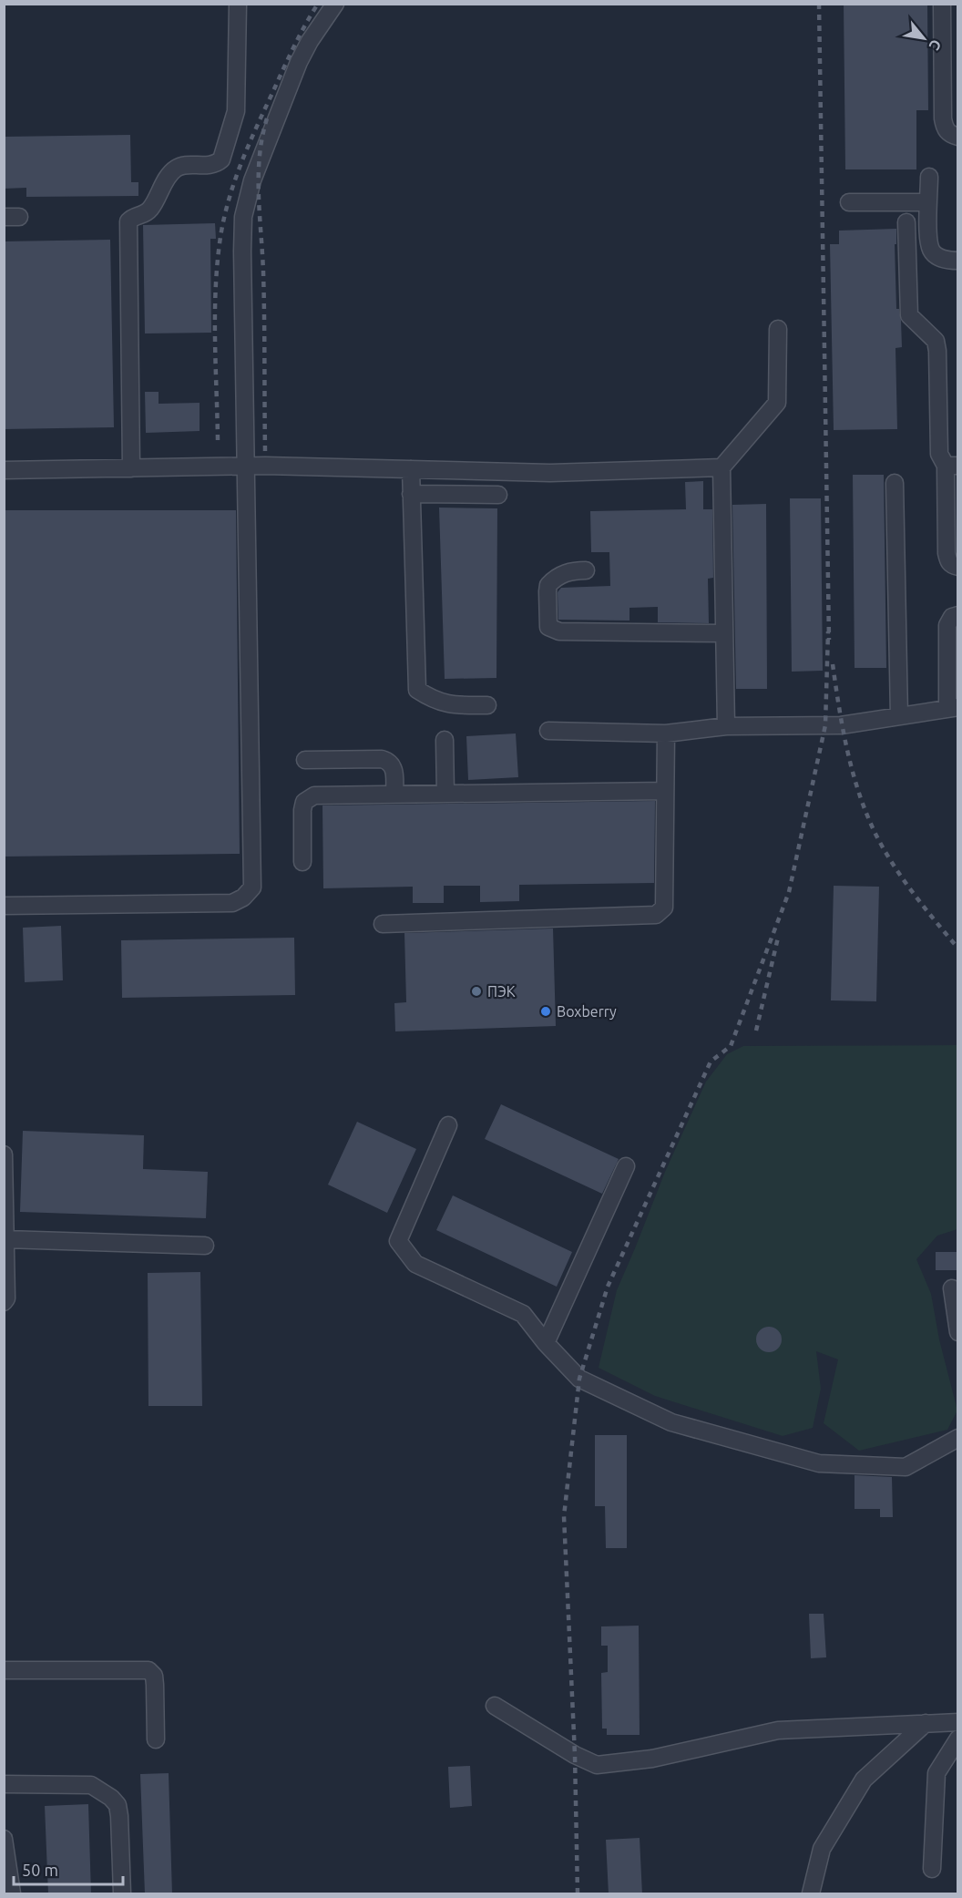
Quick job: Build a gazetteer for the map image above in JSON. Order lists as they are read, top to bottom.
{
  "places": ["ПЭК", "Boxberry"],
  "scale_bar": "50 m",
  "north": "bottom right"
}
